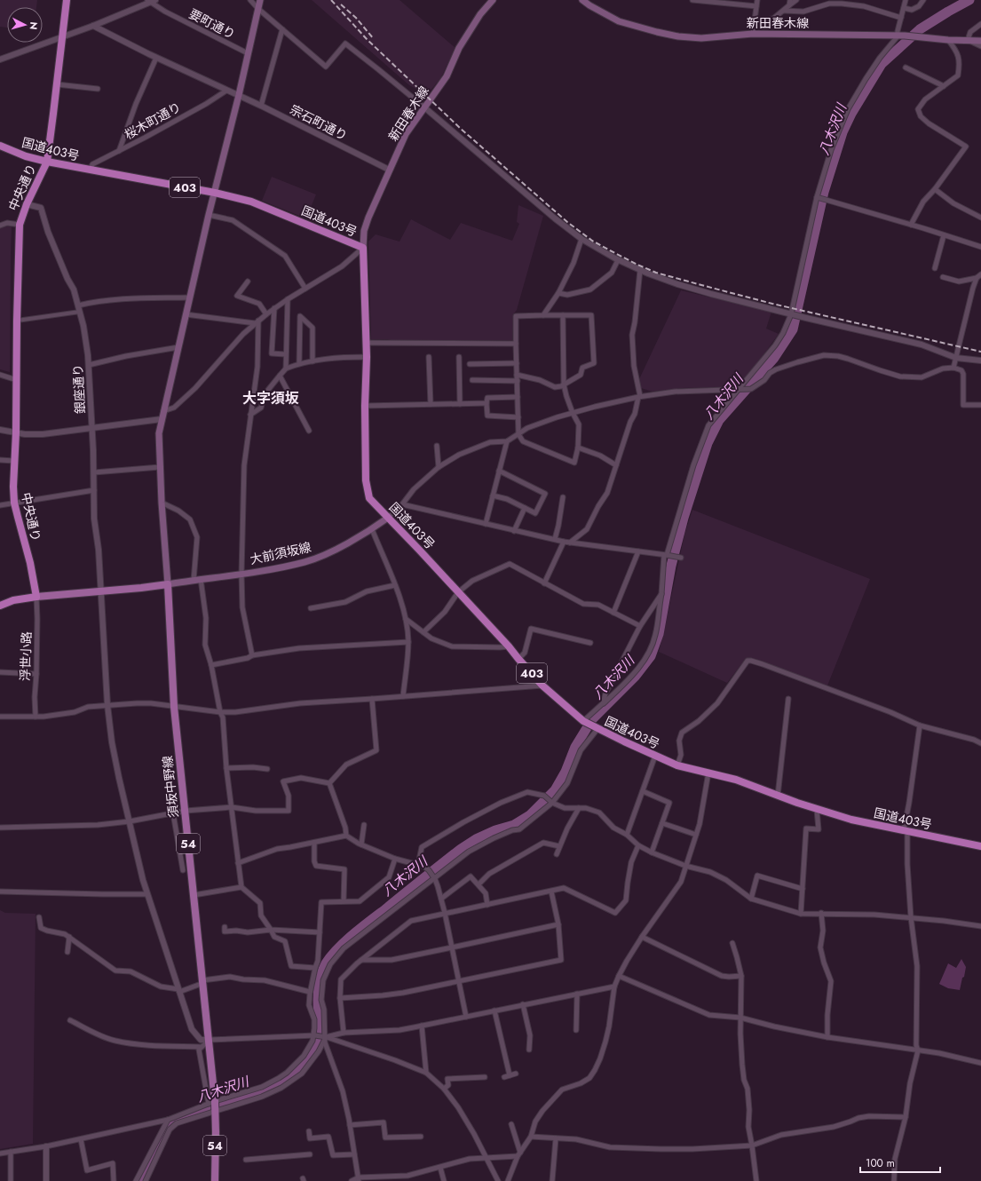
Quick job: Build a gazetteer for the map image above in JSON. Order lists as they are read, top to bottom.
{
  "streets": {
    "highway": ["国道403号", "中央通り", "403"],
    "main road": [
      "新田春木線",
      "大前須坂線",
      "須坂中野線",
      "54"
    ],
    "street": [
      "要町通り",
      "桜木町通り",
      "宗石町通り",
      "銀座通り",
      "浮世小路"
    ]
  },
  "crossings": [
    ["新田春木線", "宗石町通り"],
    ["新田春木線", "国道403号"],
    ["桜木町通り", "宗石町通り"],
    ["桜木町通り", "国道403号"],
    ["国道403号", "中央通り"],
    ["国道403号", "大前須坂線"],
    ["中央通り", "銀座通り"],
    ["中央通り", "浮世小路"],
    ["銀座通り", "須坂中野線"],
    ["大前須坂線", "須坂中野線"]
  ],
  "districts": ["大字須坂"],
  "water": ["八木沢川"],
  "scale_bar": "100 m",
  "north": "right"
}
